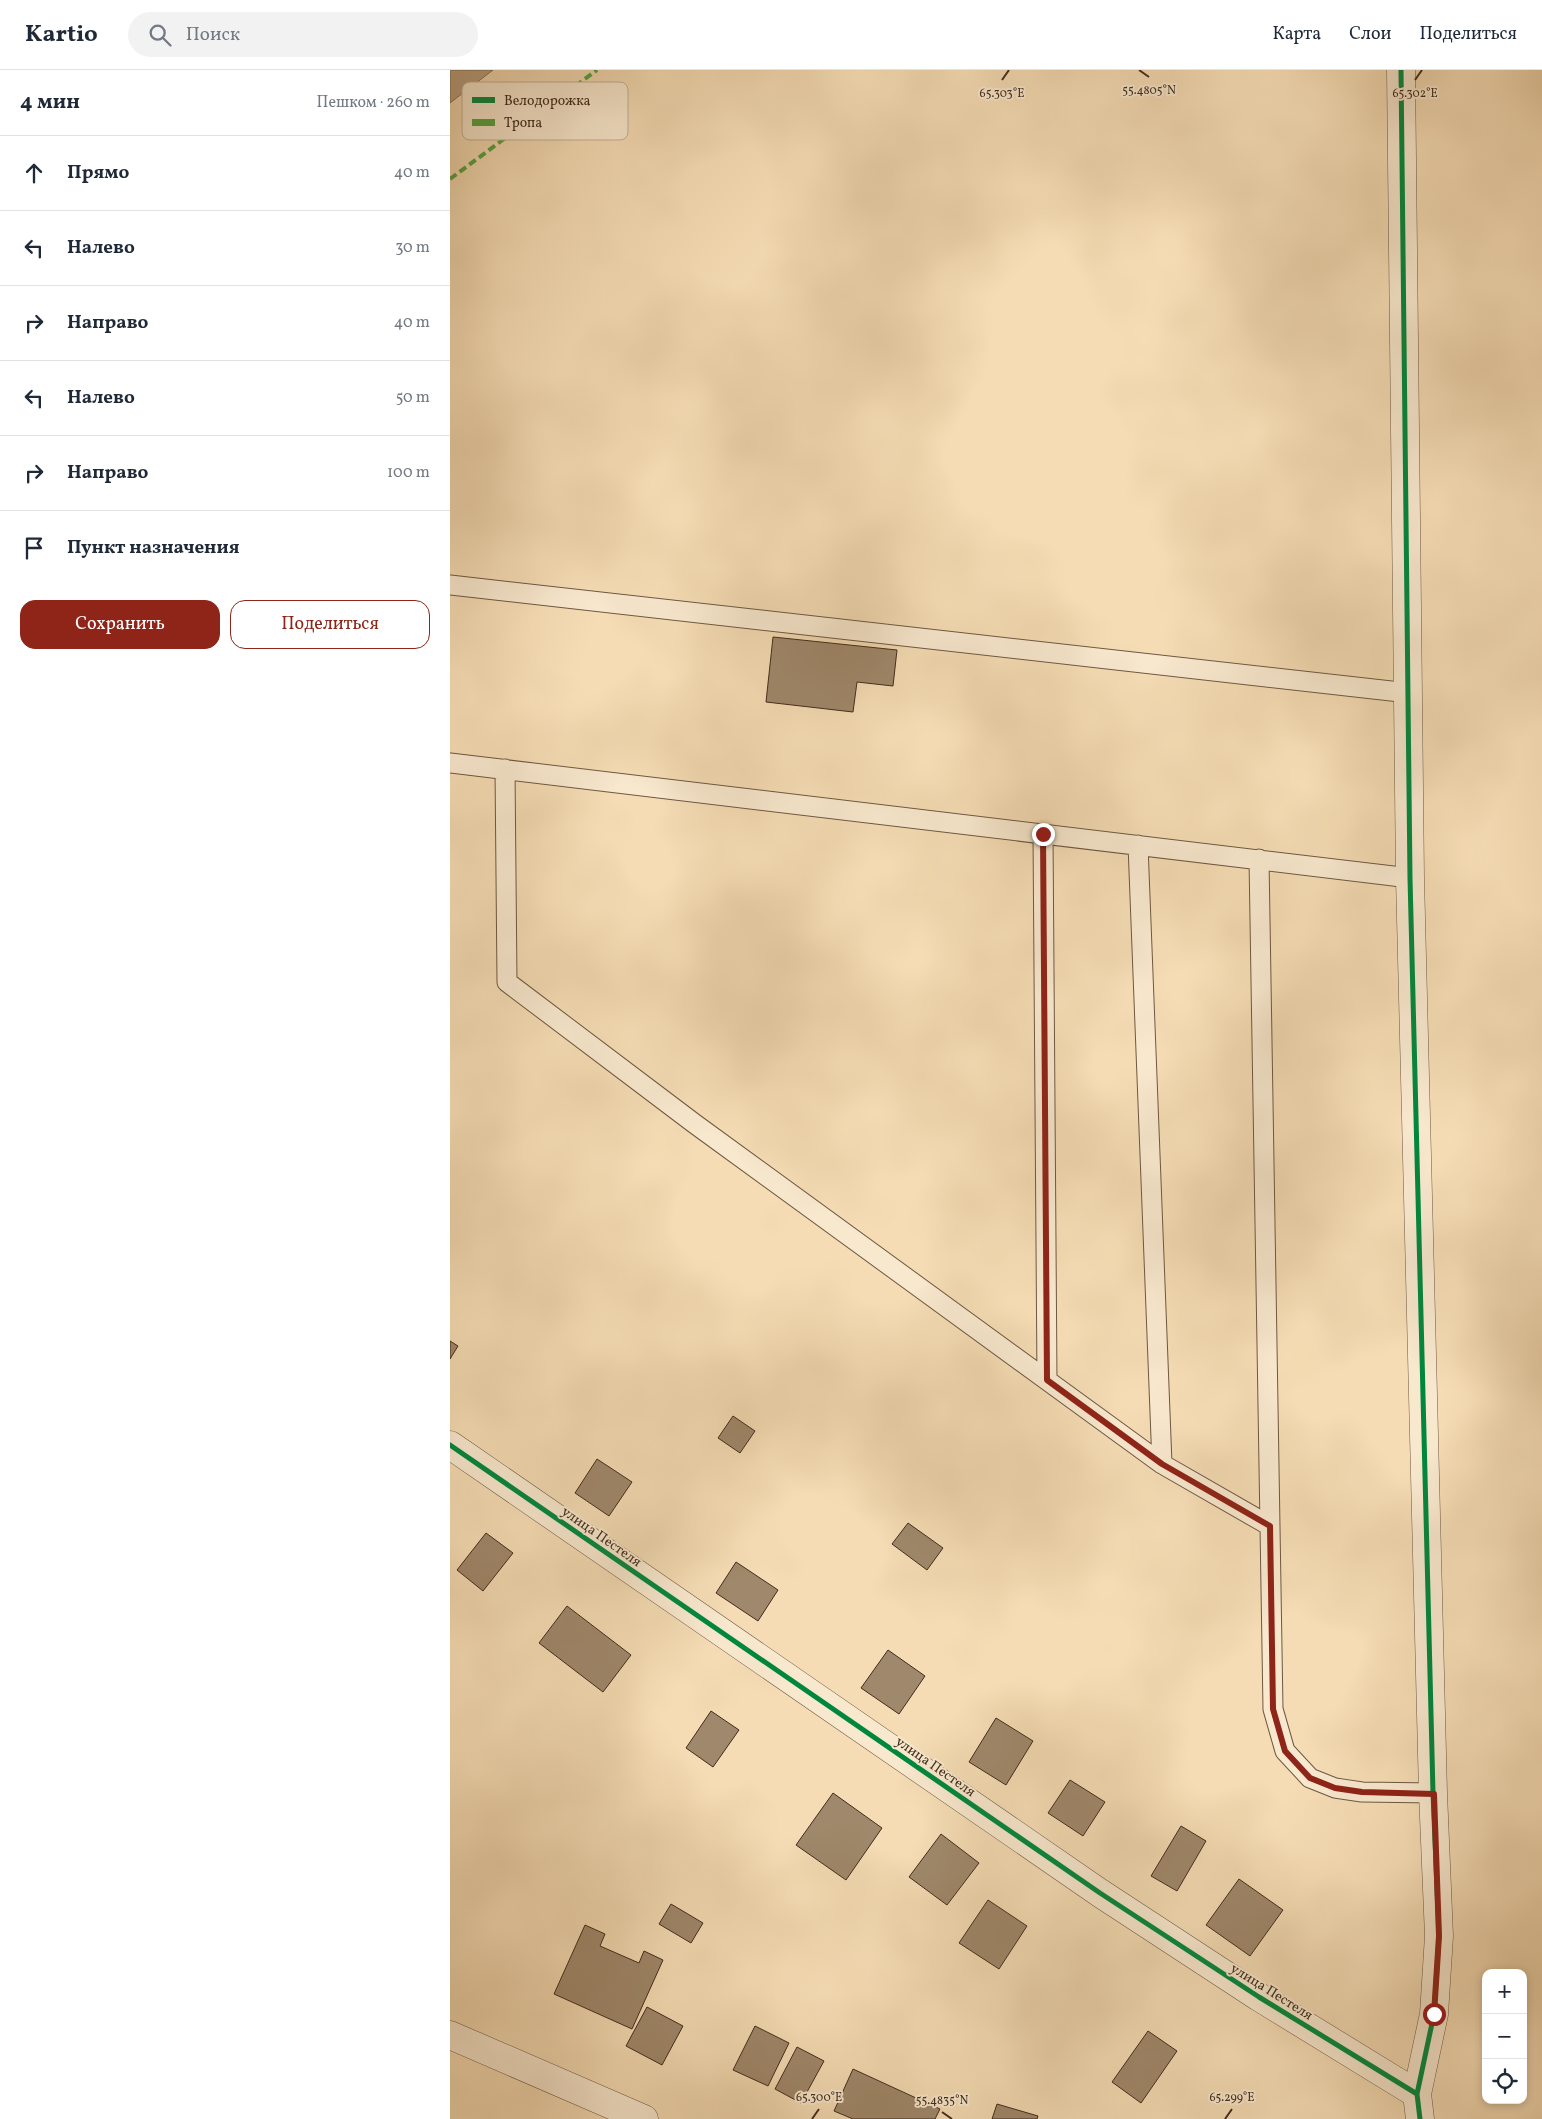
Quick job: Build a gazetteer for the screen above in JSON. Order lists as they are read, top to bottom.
{
  "streets": {
    "street": ["улица Пестеля"]
  },
  "legend": ["Велодорожка", "Тропа"],
  "page": {
    "header": "Kartio",
    "search": "Поиск",
    "nav": ["Карта", "Слои", "Поделиться"],
    "heading": ["4 мин", "Пешком · 260 m"],
    "list": [
      ["Прямо", "40 m"],
      ["Налево", "30 m"],
      ["Направо", "40 m"],
      ["Налево", "50 m"],
      ["Направо", "100 m"],
      "Пункт назначения"
    ],
    "buttons": ["Сохранить", "Поделиться"],
    "map_buttons": ["+", "−"]
  },
  "coordinates": [
    "55.4805°N",
    "65.303°E",
    "65.302°E",
    "65.300°E",
    "65.299°E",
    "55.4835°N"
  ]
}
